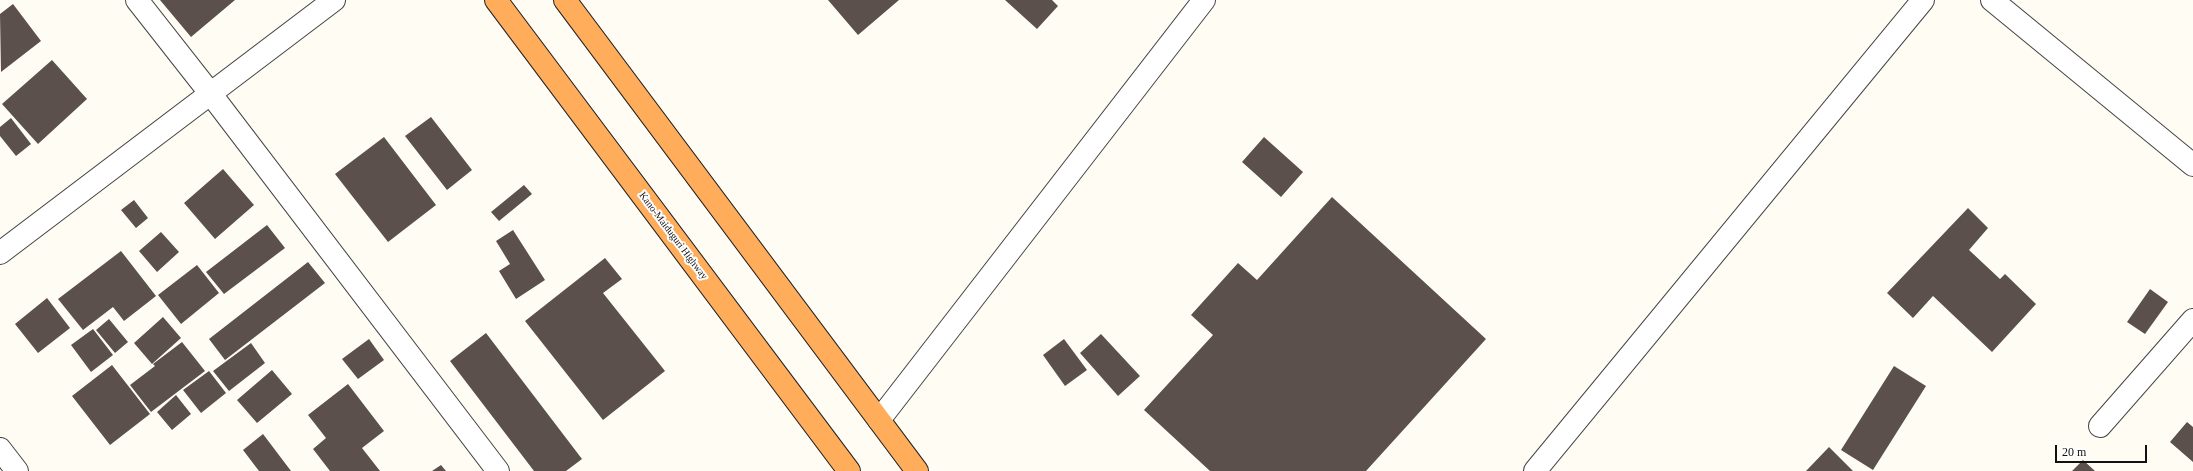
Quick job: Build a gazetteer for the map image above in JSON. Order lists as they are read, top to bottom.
{
  "streets": {
    "highway": ["Kano-Maiduguri Highway"]
  },
  "scale_bar": "20 m"
}
